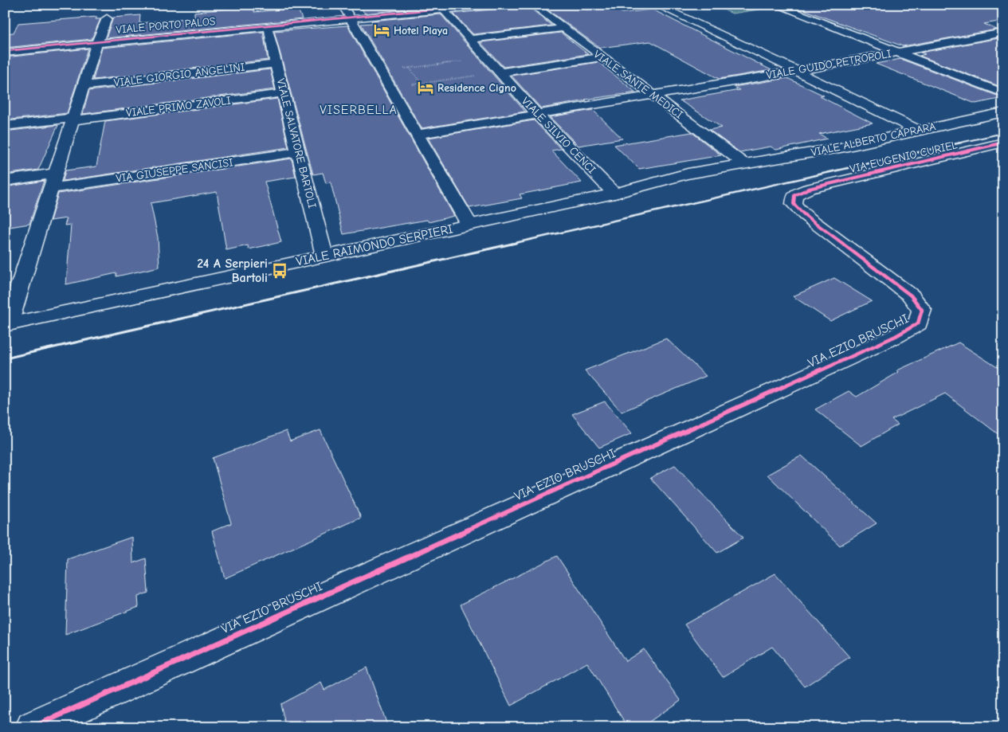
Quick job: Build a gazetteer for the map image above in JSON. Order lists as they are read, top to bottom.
{
  "streets": {
    "street": [
      "VIALE PORTO PALOS",
      "VIALE GUIDO PETROPOLI",
      "VIALE GIORGIO ANGELINI",
      "VIALE SANTE MEDICI",
      "VIALE PRIMO ZAVOLI",
      "VIALE SILVIO CENCI",
      "VIALE ALBERTO CAPRARA",
      "VIALE SALVATORE BARTOLI",
      "VIA EUGENIO CURIEL",
      "VIA GIUSEPPE SANCISI",
      "VIALE RAIMONDO SERPIERI",
      "VIA EZIO BRUSCHI"
    ]
  },
  "crossings": [
    ["VIALE PORTO PALOS", "VIALE SILVIO CENCI"],
    ["VIALE GUIDO PETROPOLI", "VIALE SANTE MEDICI"],
    ["VIALE GUIDO PETROPOLI", "VIALE SILVIO CENCI"],
    ["VIALE GIORGIO ANGELINI", "VIALE SALVATORE BARTOLI"],
    ["VIALE SANTE MEDICI", "VIALE ALBERTO CAPRARA"],
    ["VIALE SANTE MEDICI", "VIALE RAIMONDO SERPIERI"],
    ["VIALE PRIMO ZAVOLI", "VIALE SALVATORE BARTOLI"],
    ["VIALE SILVIO CENCI", "VIALE RAIMONDO SERPIERI"],
    ["VIALE ALBERTO CAPRARA", "VIALE RAIMONDO SERPIERI"],
    ["VIALE SALVATORE BARTOLI", "VIA GIUSEPPE SANCISI"],
    ["VIALE SALVATORE BARTOLI", "VIALE RAIMONDO SERPIERI"],
    ["VIA EUGENIO CURIEL", "VIA EZIO BRUSCHI"]
  ],
  "districts": ["VISERBELLA"],
  "places": {
    "hotel": ["Hotel Playa", "Residence Cigno"],
    "bus stop": ["24 A Serpieri Bartoli"]
  }
}
